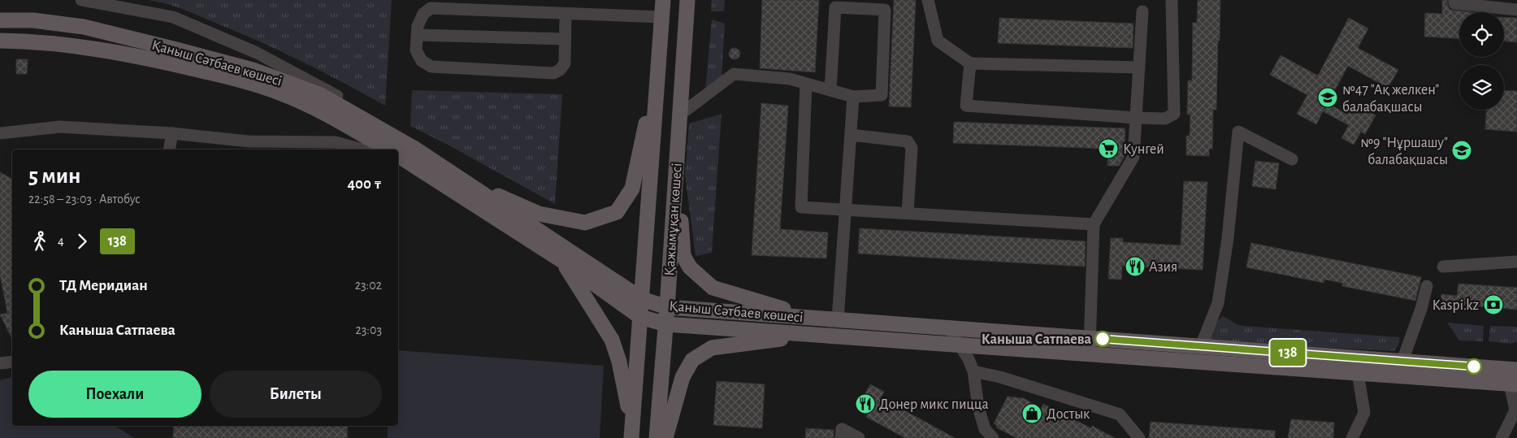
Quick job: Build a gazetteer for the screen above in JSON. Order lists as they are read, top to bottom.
{
  "streets": {
    "main road": ["Қаныш Сәтбаев көшесі", "Қажымұқан көшесі"]
  },
  "crossings": [
    ["Қаныш Сәтбаев көшесі", "Қажымұқан көшесі"]
  ],
  "places": {
    "school or university": ["№47 \"Ақ желкен\" балабақшасы", "№9 \"Нұршашу\" балабақшасы"],
    "supermarket": ["Кунгей"],
    "restaurant": ["Азия", "Донер микс пицца"],
    "bank": ["Kaspi.kz"],
    "other": ["Каныша Сатпаева"],
    "shop": ["Достык"]
  },
  "lines": ["bus line 138"],
  "page": {
    "on_map": "138",
    "heading": ["5 мин", "22:58 – 23:03 · Автобус", "400 ₸"],
    "legs": ["4", "138"],
    "list": [
      {
        "name": "ТД Меридиан",
        "value": "23:02"
      },
      {
        "name": "Каныша Сатпаева",
        "value": "23:03"
      }
    ],
    "buttons": ["Поехали", "Билеты"]
  }
}
